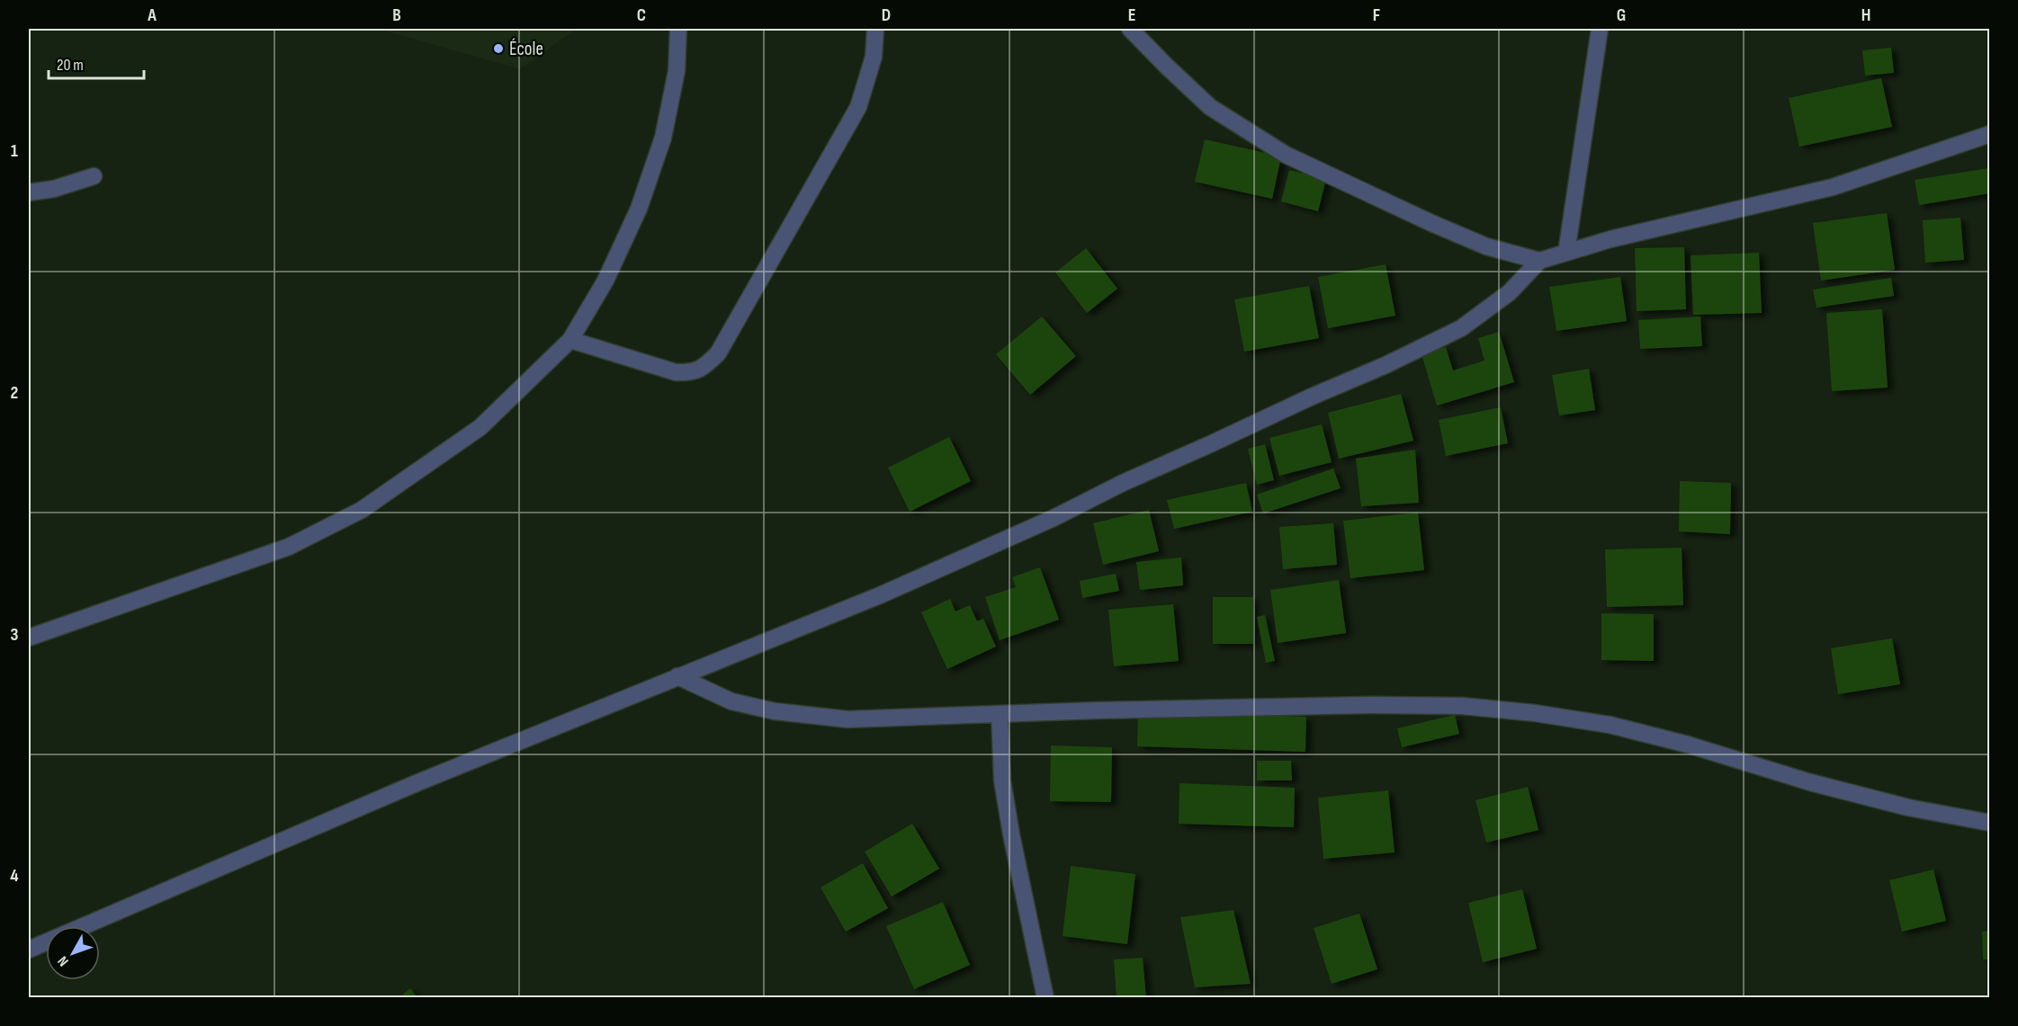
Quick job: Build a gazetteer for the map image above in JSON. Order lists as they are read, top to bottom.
{
  "places": ["École"],
  "scale_bar": "20 m",
  "north": "bottom left",
  "grid": {
    "columns": [
      "A",
      "B",
      "C",
      "D",
      "E",
      "F",
      "G",
      "H"
    ],
    "rows": [
      "1",
      "2",
      "3",
      "4"
    ]
  }
}
